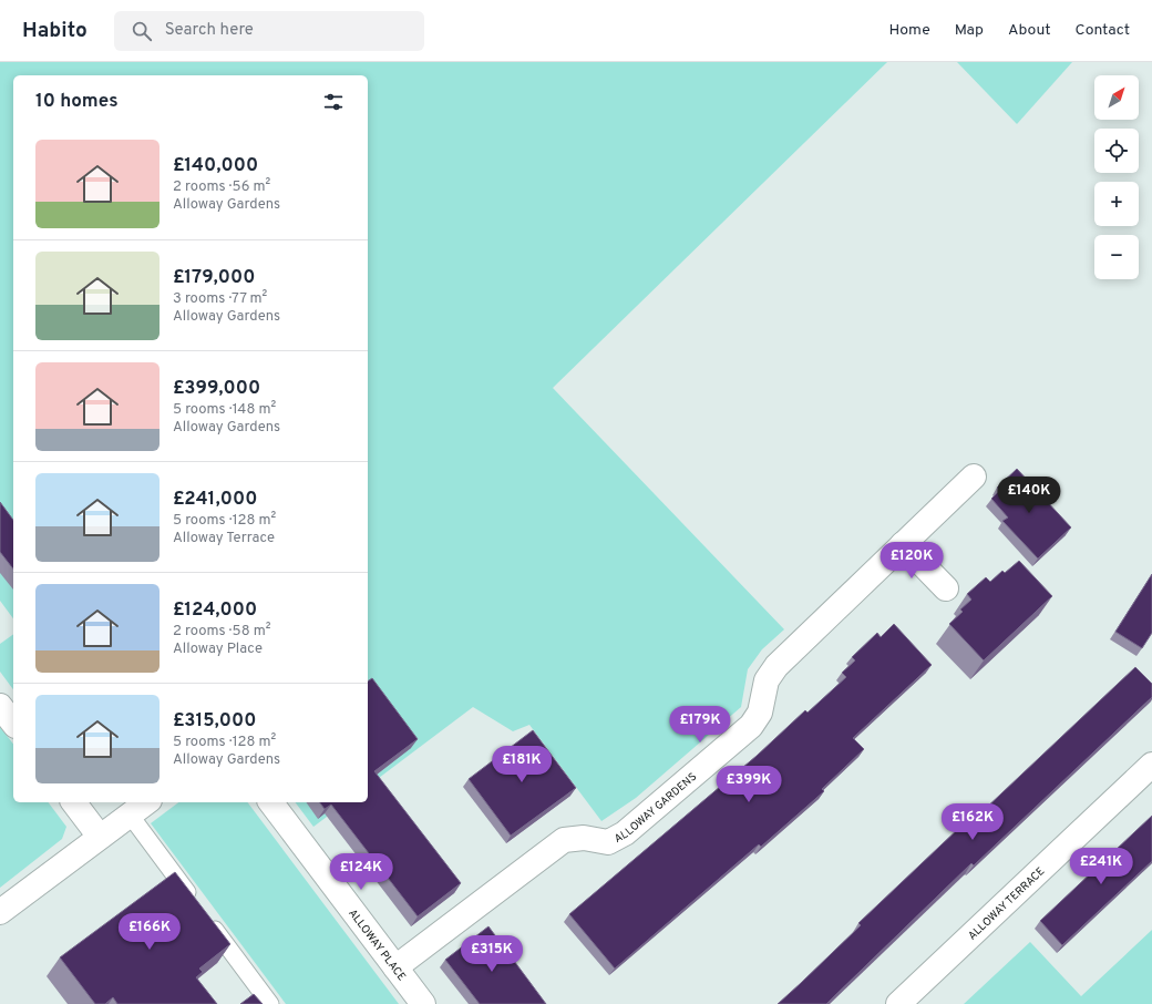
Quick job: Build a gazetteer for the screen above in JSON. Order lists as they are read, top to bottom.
{
  "streets": {
    "street": ["ALLOWAY GARDENS", "ALLOWAY TERRACE", "ALLOWAY PLACE"]
  },
  "crossings": [
    ["ALLOWAY GARDENS", "ALLOWAY PLACE"]
  ],
  "north": "top right",
  "page": {
    "header": "Habito",
    "search": "Search here",
    "nav": [
      "Home",
      "Map",
      "About",
      "Contact"
    ],
    "map_buttons": ["+", "−"],
    "heading": "10 homes",
    "list": [
      {
        "name": "£140,000",
        "note": "2 rooms · 56 m² · Alloway Gardens"
      },
      {
        "name": "£179,000",
        "note": "3 rooms · 77 m² · Alloway Gardens"
      },
      {
        "name": "£399,000",
        "note": "5 rooms · 148 m² · Alloway Gardens"
      },
      {
        "name": "£241,000",
        "note": "5 rooms · 128 m² · Alloway Terrace"
      },
      {
        "name": "£124,000",
        "note": "2 rooms · 58 m² · Alloway Place"
      },
      {
        "name": "£315,000",
        "note": "5 rooms · 128 m² · Alloway Gardens"
      }
    ],
    "price": [
      "£140K",
      "£120K",
      "£179K",
      "£181K",
      "£399K",
      "£162K",
      "£241K",
      "£124K",
      "£166K",
      "£315K"
    ]
  }
}
